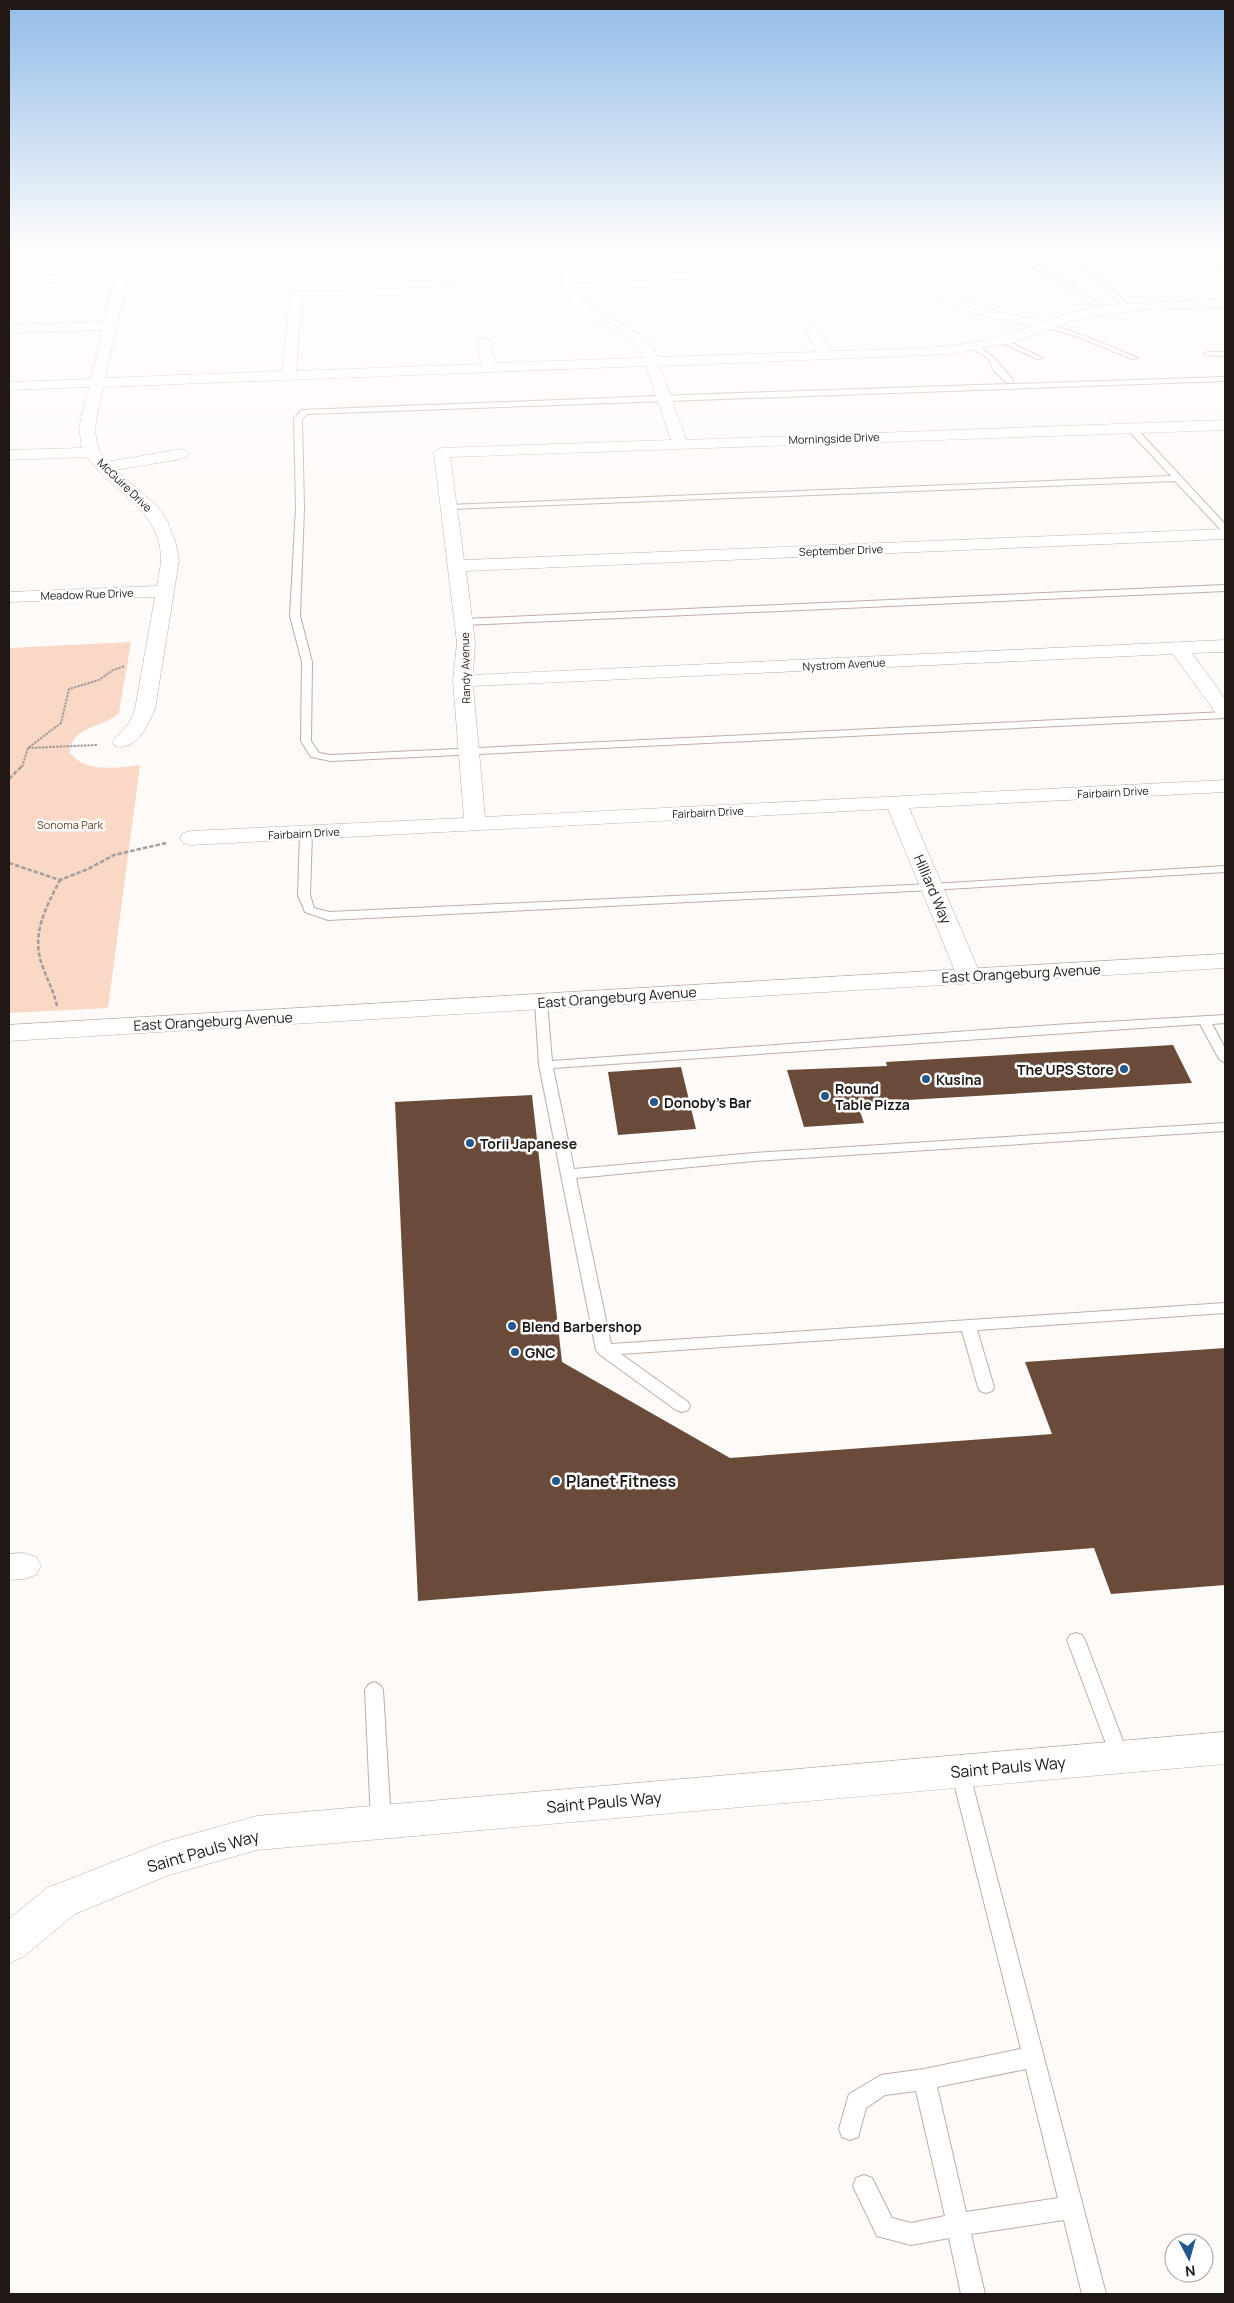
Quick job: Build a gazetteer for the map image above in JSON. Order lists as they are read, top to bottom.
{
  "streets": {
    "street": [
      "Morningside Drive",
      "McGuire Drive",
      "September Drive",
      "Meadow Rue Drive",
      "Nystrom Avenue",
      "Randy Avenue",
      "Fairbairn Drive",
      "Hilliard Way",
      "East Orangeburg Avenue",
      "Saint Pauls Way"
    ]
  },
  "crossings": [
    ["Morningside Drive", "Randy Avenue"],
    ["McGuire Drive", "Meadow Rue Drive"],
    ["September Drive", "Randy Avenue"],
    ["Nystrom Avenue", "Randy Avenue"],
    ["Randy Avenue", "Fairbairn Drive"],
    ["Fairbairn Drive", "Hilliard Way"],
    ["Hilliard Way", "East Orangeburg Avenue"]
  ],
  "parks": ["Sonoma Park"],
  "places": [
    "The UPS Store",
    "Kusina",
    "Round Table Pizza",
    "Donoby's Bar",
    "Torii Japanese",
    "Blend Barbershop",
    "GNC",
    "Planet Fitness"
  ],
  "north": "bottom"
}
